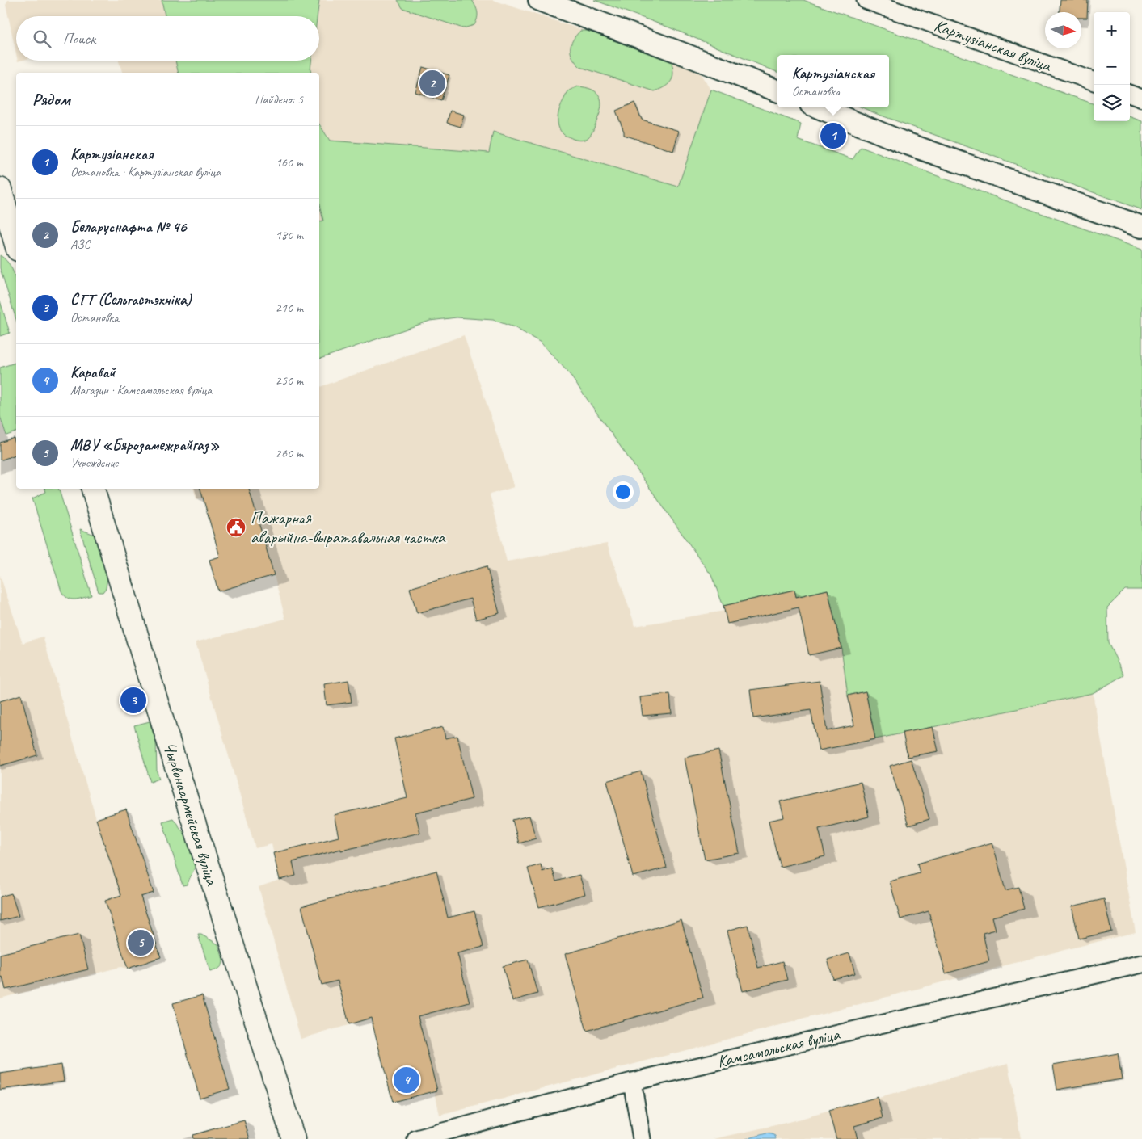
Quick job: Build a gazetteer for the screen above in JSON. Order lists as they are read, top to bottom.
{
  "streets": {
    "main road": ["Чырвонаармейская вуліца"],
    "street": ["Картузіанская вуліца", "Камсамольская вуліца"]
  },
  "places": {
    "public building": ["Пажарная аварыйна-выратавальная частка"]
  },
  "north": "right",
  "page": {
    "map_buttons": ["+", "−"],
    "search": "Поиск",
    "popup": ["Картузіанская", "Остановка"],
    "pins": [
      "2",
      "1",
      "3",
      "5",
      "4"
    ],
    "heading": ["Рядом", "Найдено: 5"],
    "list": [
      {
        "mark": "1",
        "name": "Картузіанская",
        "note": "Остановка · Картузіанская вуліца",
        "value": "160 m"
      },
      {
        "mark": "2",
        "name": "Беларуснафта № 46",
        "note": "АЗС",
        "value": "180 m"
      },
      {
        "mark": "3",
        "name": "СГТ (Сельгастэхніка)",
        "note": "Остановка",
        "value": "210 m"
      },
      {
        "mark": "4",
        "name": "Каравай",
        "note": "Магазин · Камсамольская вуліца",
        "value": "250 m"
      },
      {
        "mark": "5",
        "name": "МВУ «Бярозамежрайгаз»",
        "note": "Учреждение",
        "value": "260 m"
      }
    ]
  }
}
